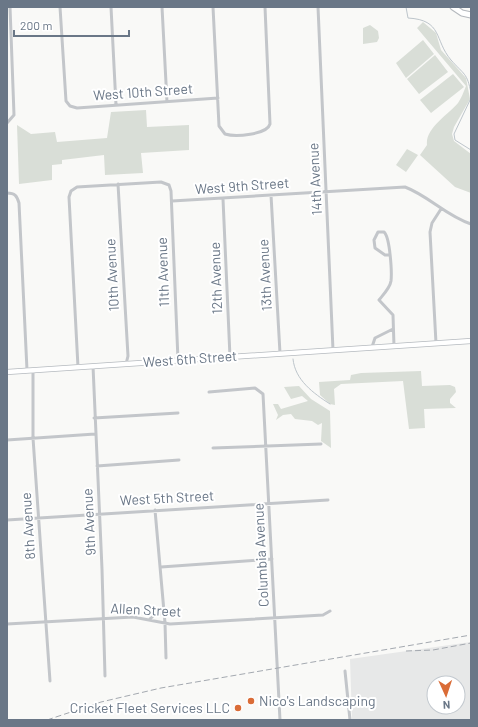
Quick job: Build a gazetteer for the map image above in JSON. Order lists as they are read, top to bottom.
{
  "streets": {
    "street": [
      "West 10th Street",
      "14th Avenue",
      "West 9th Street",
      "11th Avenue",
      "10th Avenue",
      "13th Avenue",
      "12th Avenue",
      "West 6th Street",
      "West 5th Street",
      "9th Avenue",
      "8th Avenue",
      "Columbia Avenue",
      "Allen Street"
    ]
  },
  "crossings": [
    ["14th Avenue", "West 9th Street"],
    ["14th Avenue", "West 6th Street"],
    ["West 9th Street", "11th Avenue"],
    ["West 9th Street", "13th Avenue"],
    ["West 9th Street", "12th Avenue"],
    ["11th Avenue", "10th Avenue"],
    ["11th Avenue", "West 6th Street"],
    ["10th Avenue", "West 6th Street"],
    ["13th Avenue", "West 6th Street"],
    ["12th Avenue", "West 6th Street"],
    ["West 6th Street", "9th Avenue"],
    ["West 6th Street", "8th Avenue"],
    ["West 5th Street", "9th Avenue"],
    ["West 5th Street", "8th Avenue"],
    ["West 5th Street", "Columbia Avenue"],
    ["9th Avenue", "Allen Street"],
    ["8th Avenue", "Allen Street"],
    ["Columbia Avenue", "Allen Street"]
  ],
  "places": ["Nico's Landscaping", "Cricket Fleet Services LLC"],
  "scale_bar": "200 m",
  "north": "bottom"
}
